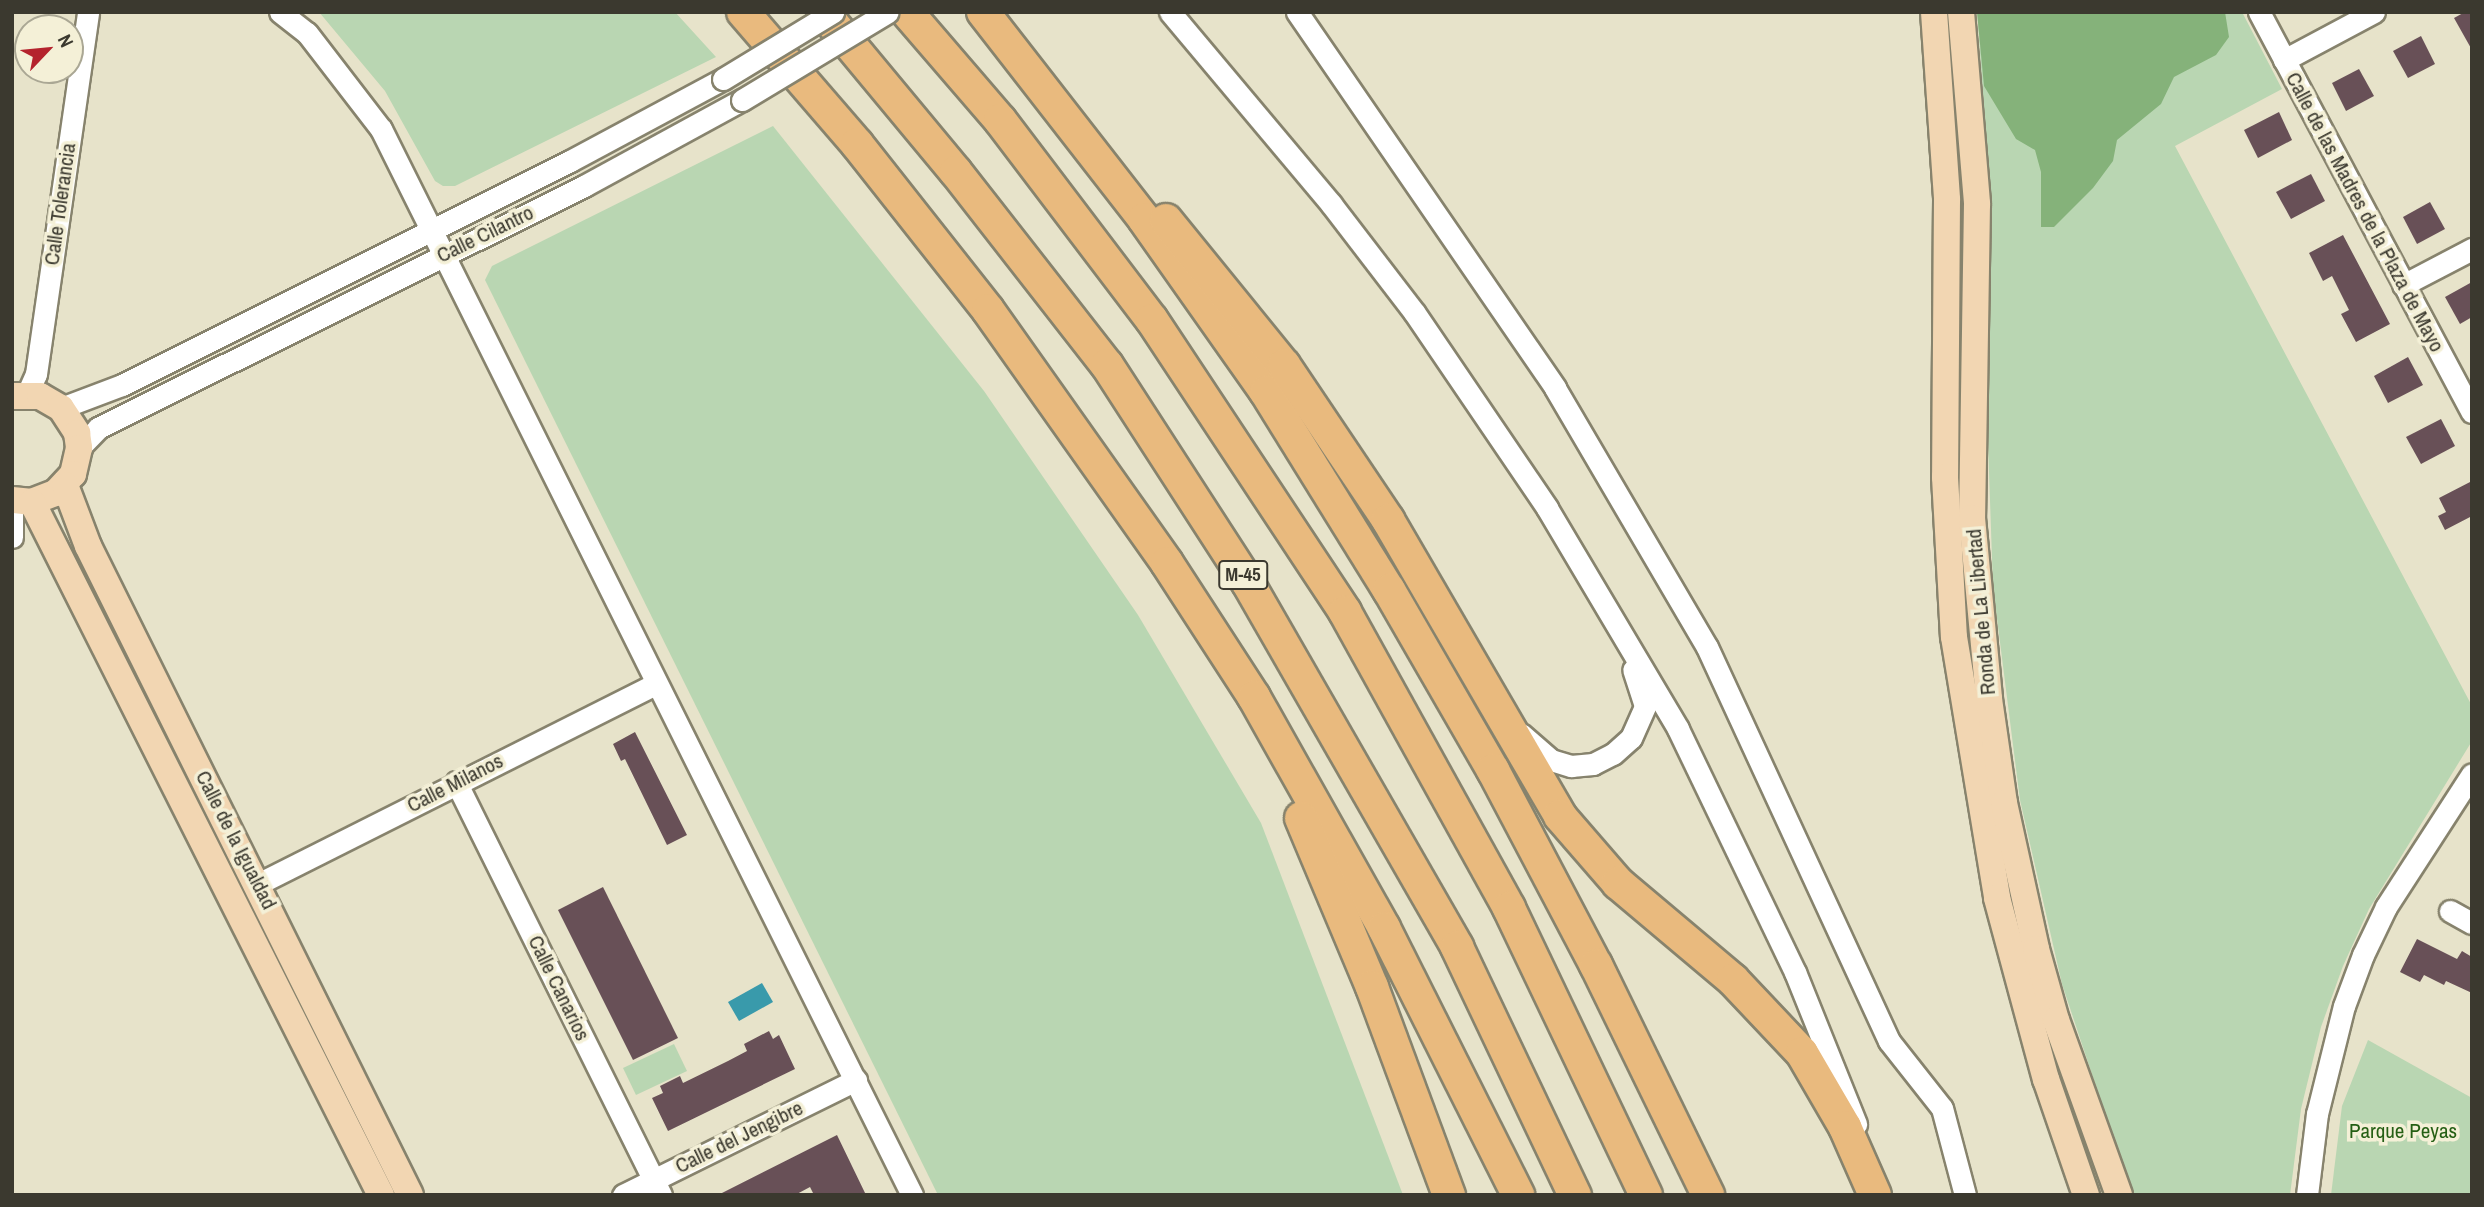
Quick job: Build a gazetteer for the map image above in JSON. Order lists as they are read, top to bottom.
{
  "streets": {
    "highway": ["M-45"],
    "main road": ["Ronda de La Libertad", "Calle de la Igualdad"],
    "street": [
      "Calle Tolerancia",
      "Calle de las Madres de la Plaza de Mayo",
      "Calle Cilantro",
      "Calle Milanos",
      "Calle Canarios",
      "Calle del Jengibre"
    ]
  },
  "crossings": [
    ["Calle Milanos", "Calle de la Igualdad"],
    ["Calle Milanos", "Calle Canarios"],
    ["Calle Canarios", "Calle del Jengibre"]
  ],
  "parks": ["Parque Peyas"],
  "north": "top right"
}
